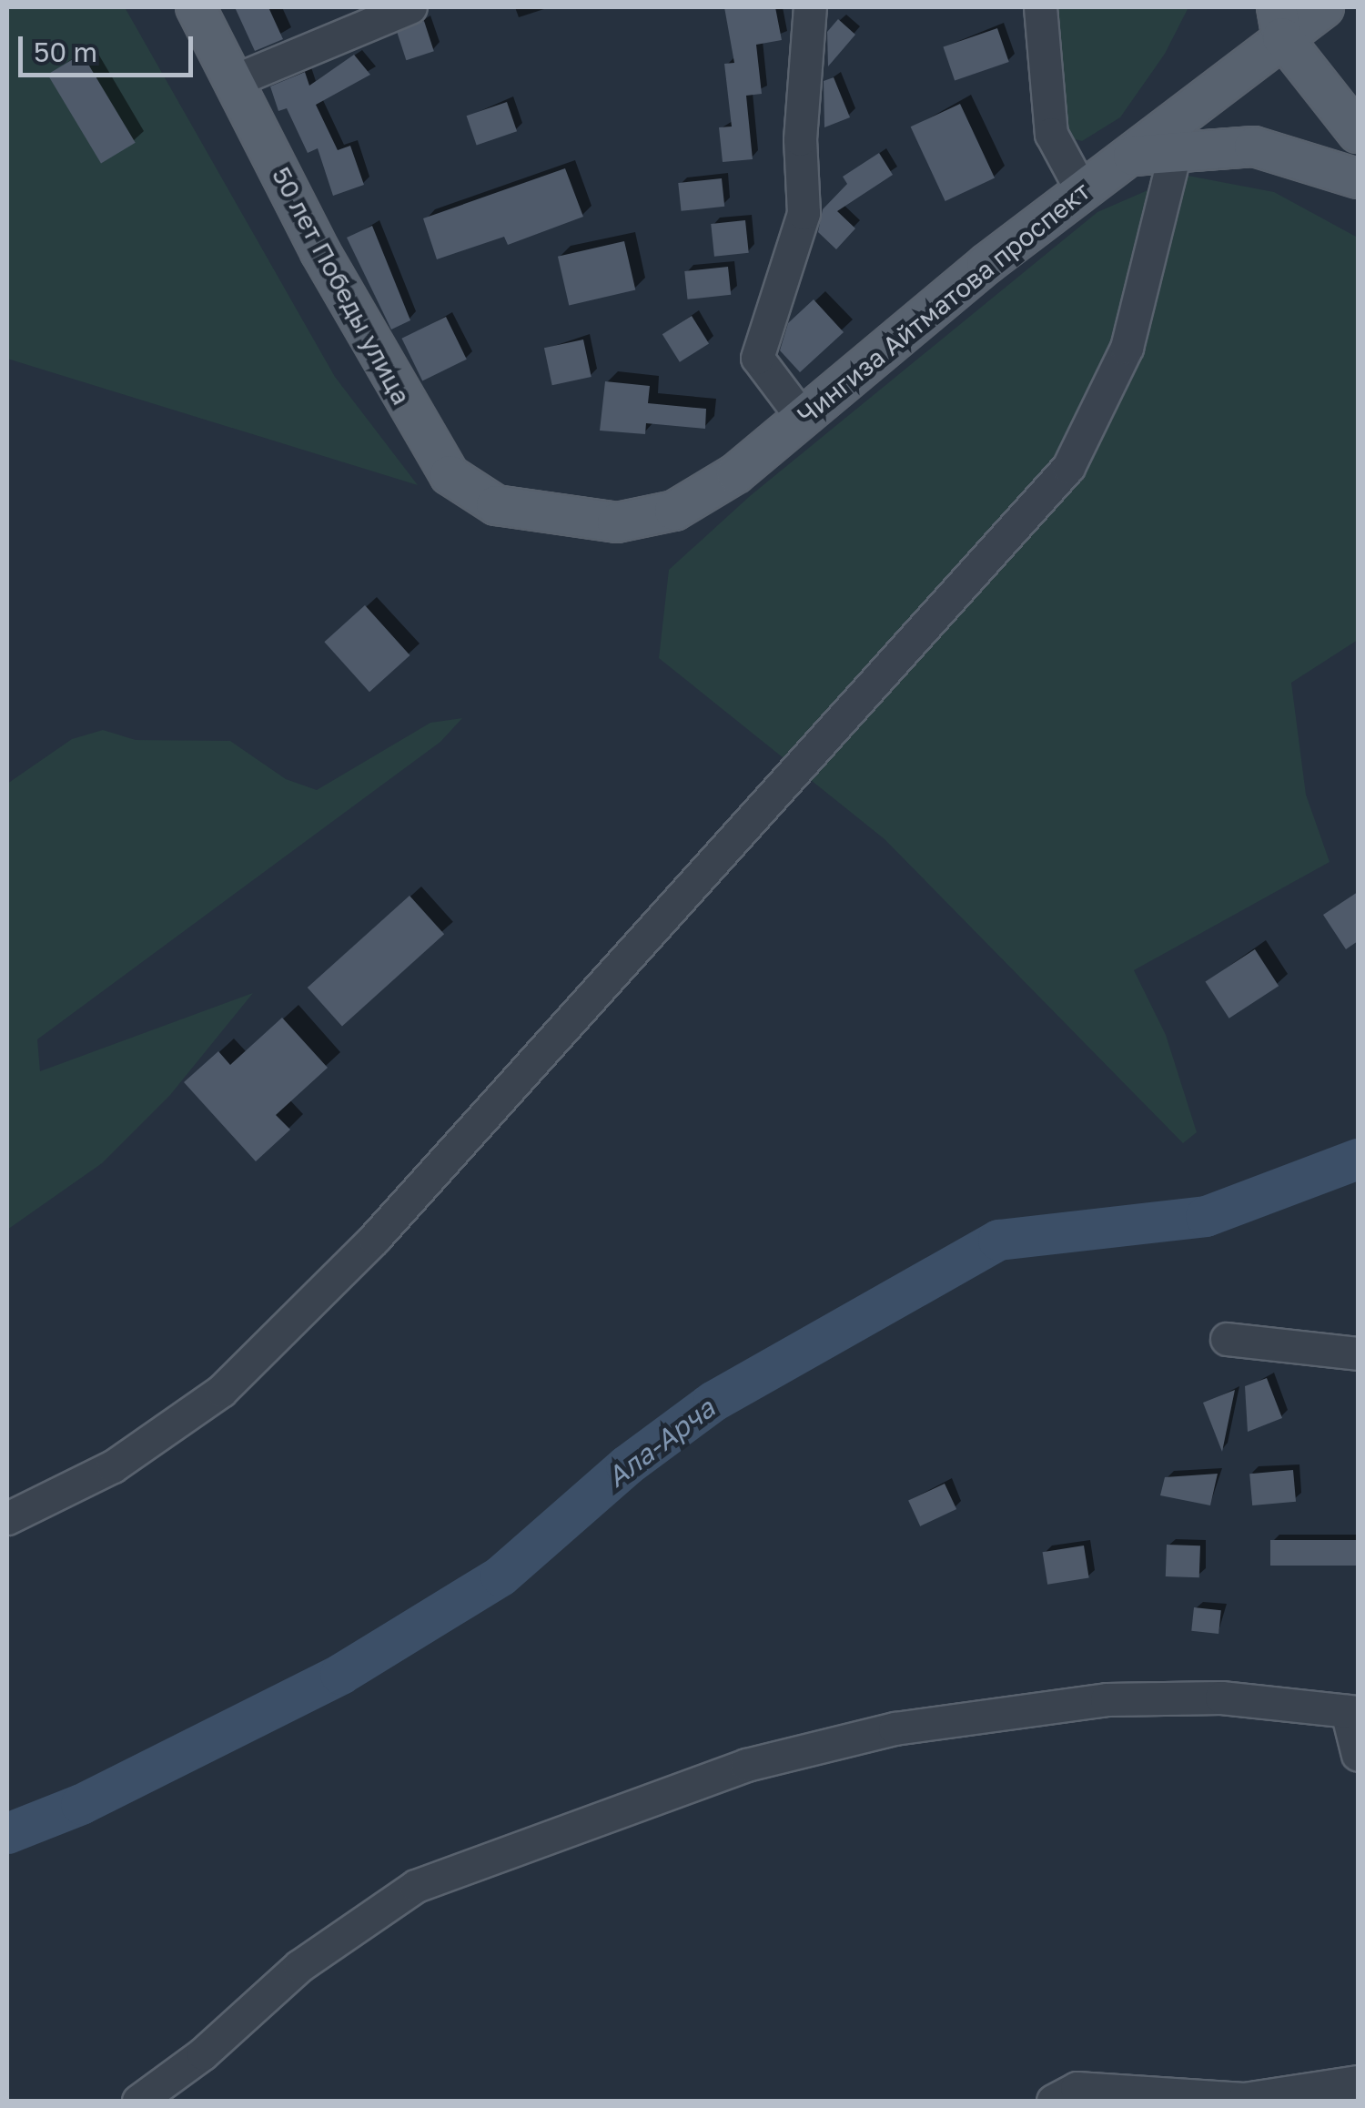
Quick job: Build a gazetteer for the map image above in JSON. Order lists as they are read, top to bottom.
{
  "streets": {
    "main road": ["50 лет Победы улица", "Чингиза Айтматова проспект"]
  },
  "crossings": [
    ["50 лет Победы улица", "Чингиза Айтматова проспект"]
  ],
  "water": ["Ала-Арча"],
  "scale_bar": "50 m"
}
